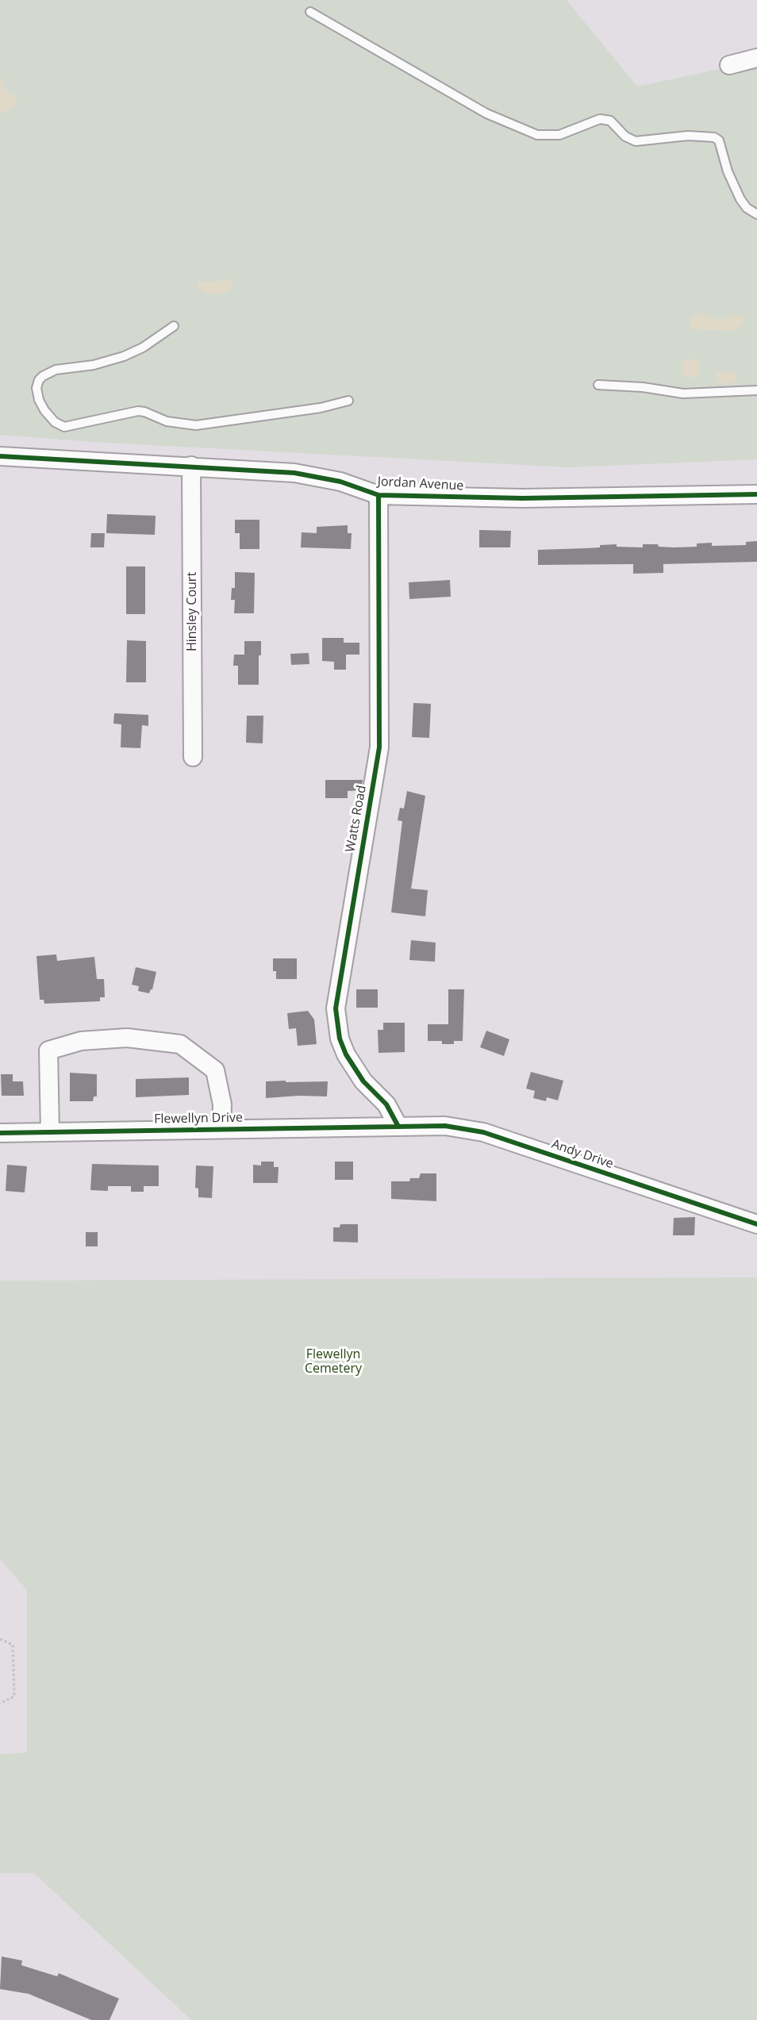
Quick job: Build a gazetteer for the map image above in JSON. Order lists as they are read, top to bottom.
{
  "streets": {
    "street": [
      "Jordan Avenue",
      "Hinsley Court",
      "Watts Road",
      "Flewellyn Drive",
      "Andy Drive"
    ]
  },
  "crossings": [
    ["Jordan Avenue", "Hinsley Court"],
    ["Jordan Avenue", "Watts Road"],
    ["Watts Road", "Flewellyn Drive"],
    ["Watts Road", "Andy Drive"],
    ["Flewellyn Drive", "Andy Drive"]
  ],
  "parks": ["Flewellyn Cemetery"]
}
